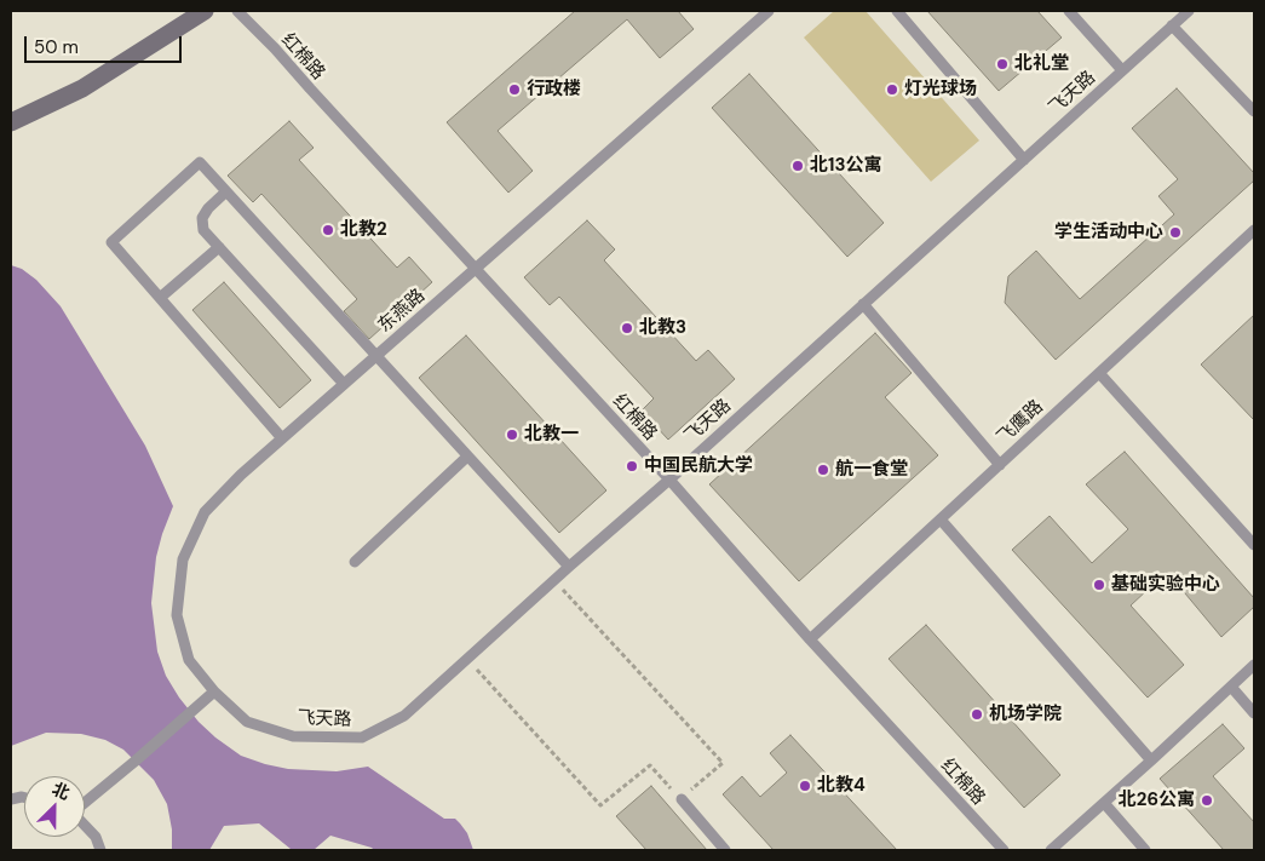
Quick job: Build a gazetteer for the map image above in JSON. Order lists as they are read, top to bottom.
{
  "streets": {
    "lane": [
      "红棉路",
      "飞天路",
      "东燕路",
      "飞鹰路"
    ]
  },
  "crossings": [
    ["红棉路", "飞天路"],
    ["红棉路", "东燕路"],
    ["红棉路", "飞鹰路"],
    ["飞天路", "东燕路"]
  ],
  "places": [
    "北礼堂",
    "行政楼",
    "灯光球场",
    "北13公寓",
    "北教2",
    "学生活动中心",
    "北教3",
    "北教一",
    "中国民航大学",
    "航一食堂",
    "基础实验中心",
    "机场学院",
    "北教4",
    "北26公寓"
  ],
  "scale_bar": "50 m",
  "north": "top right"
}
